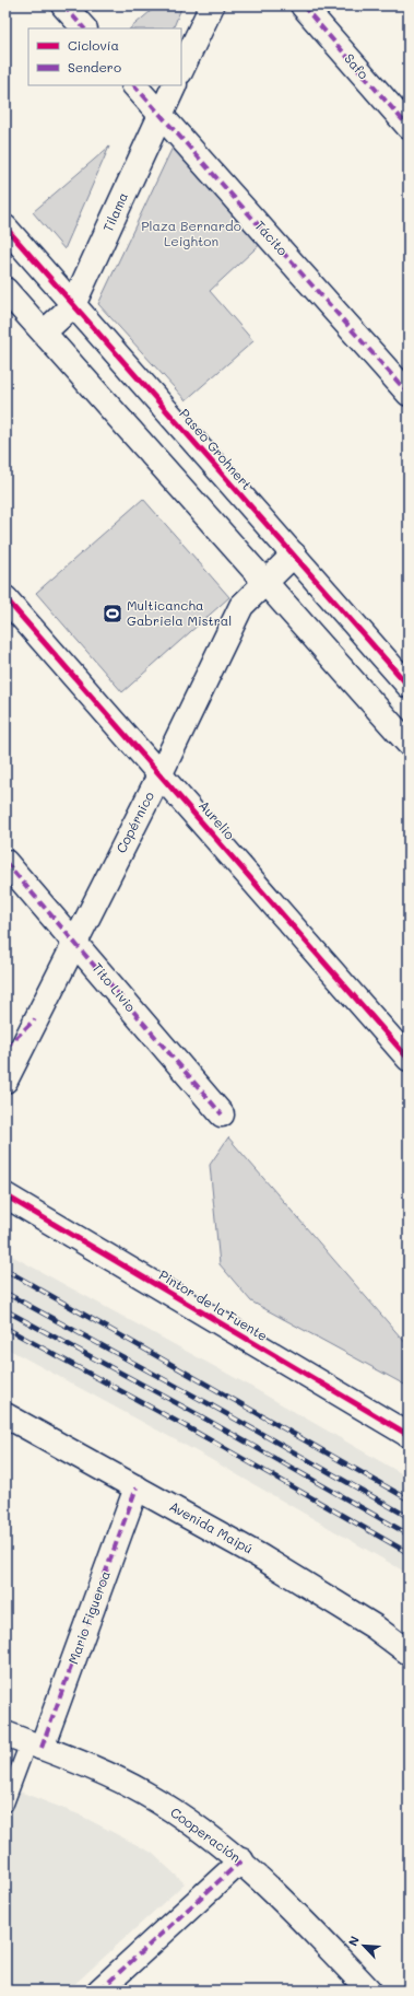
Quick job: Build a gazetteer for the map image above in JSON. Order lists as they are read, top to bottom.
{
  "streets": {
    "street": [
      "Safo",
      "Tilama",
      "Tácito",
      "Paseo Grohnert",
      "Aurelio",
      "Copérnico",
      "Tito Livio",
      "Pintor de la Fuente",
      "Avenida Maipú",
      "Mario Figueroa",
      "Cooperación"
    ]
  },
  "crossings": [
    ["Tilama", "Tácito"],
    ["Tilama", "Paseo Grohnert"],
    ["Paseo Grohnert", "Copérnico"],
    ["Aurelio", "Copérnico"],
    ["Copérnico", "Tito Livio"],
    ["Avenida Maipú", "Mario Figueroa"],
    ["Mario Figueroa", "Cooperación"]
  ],
  "parks": ["Plaza Bernardo Leighton"],
  "places": {
    "sports": ["Multicancha Gabriela Mistral"]
  },
  "legend": ["Ciclovía", "Sendero"],
  "north": "top left"
}
